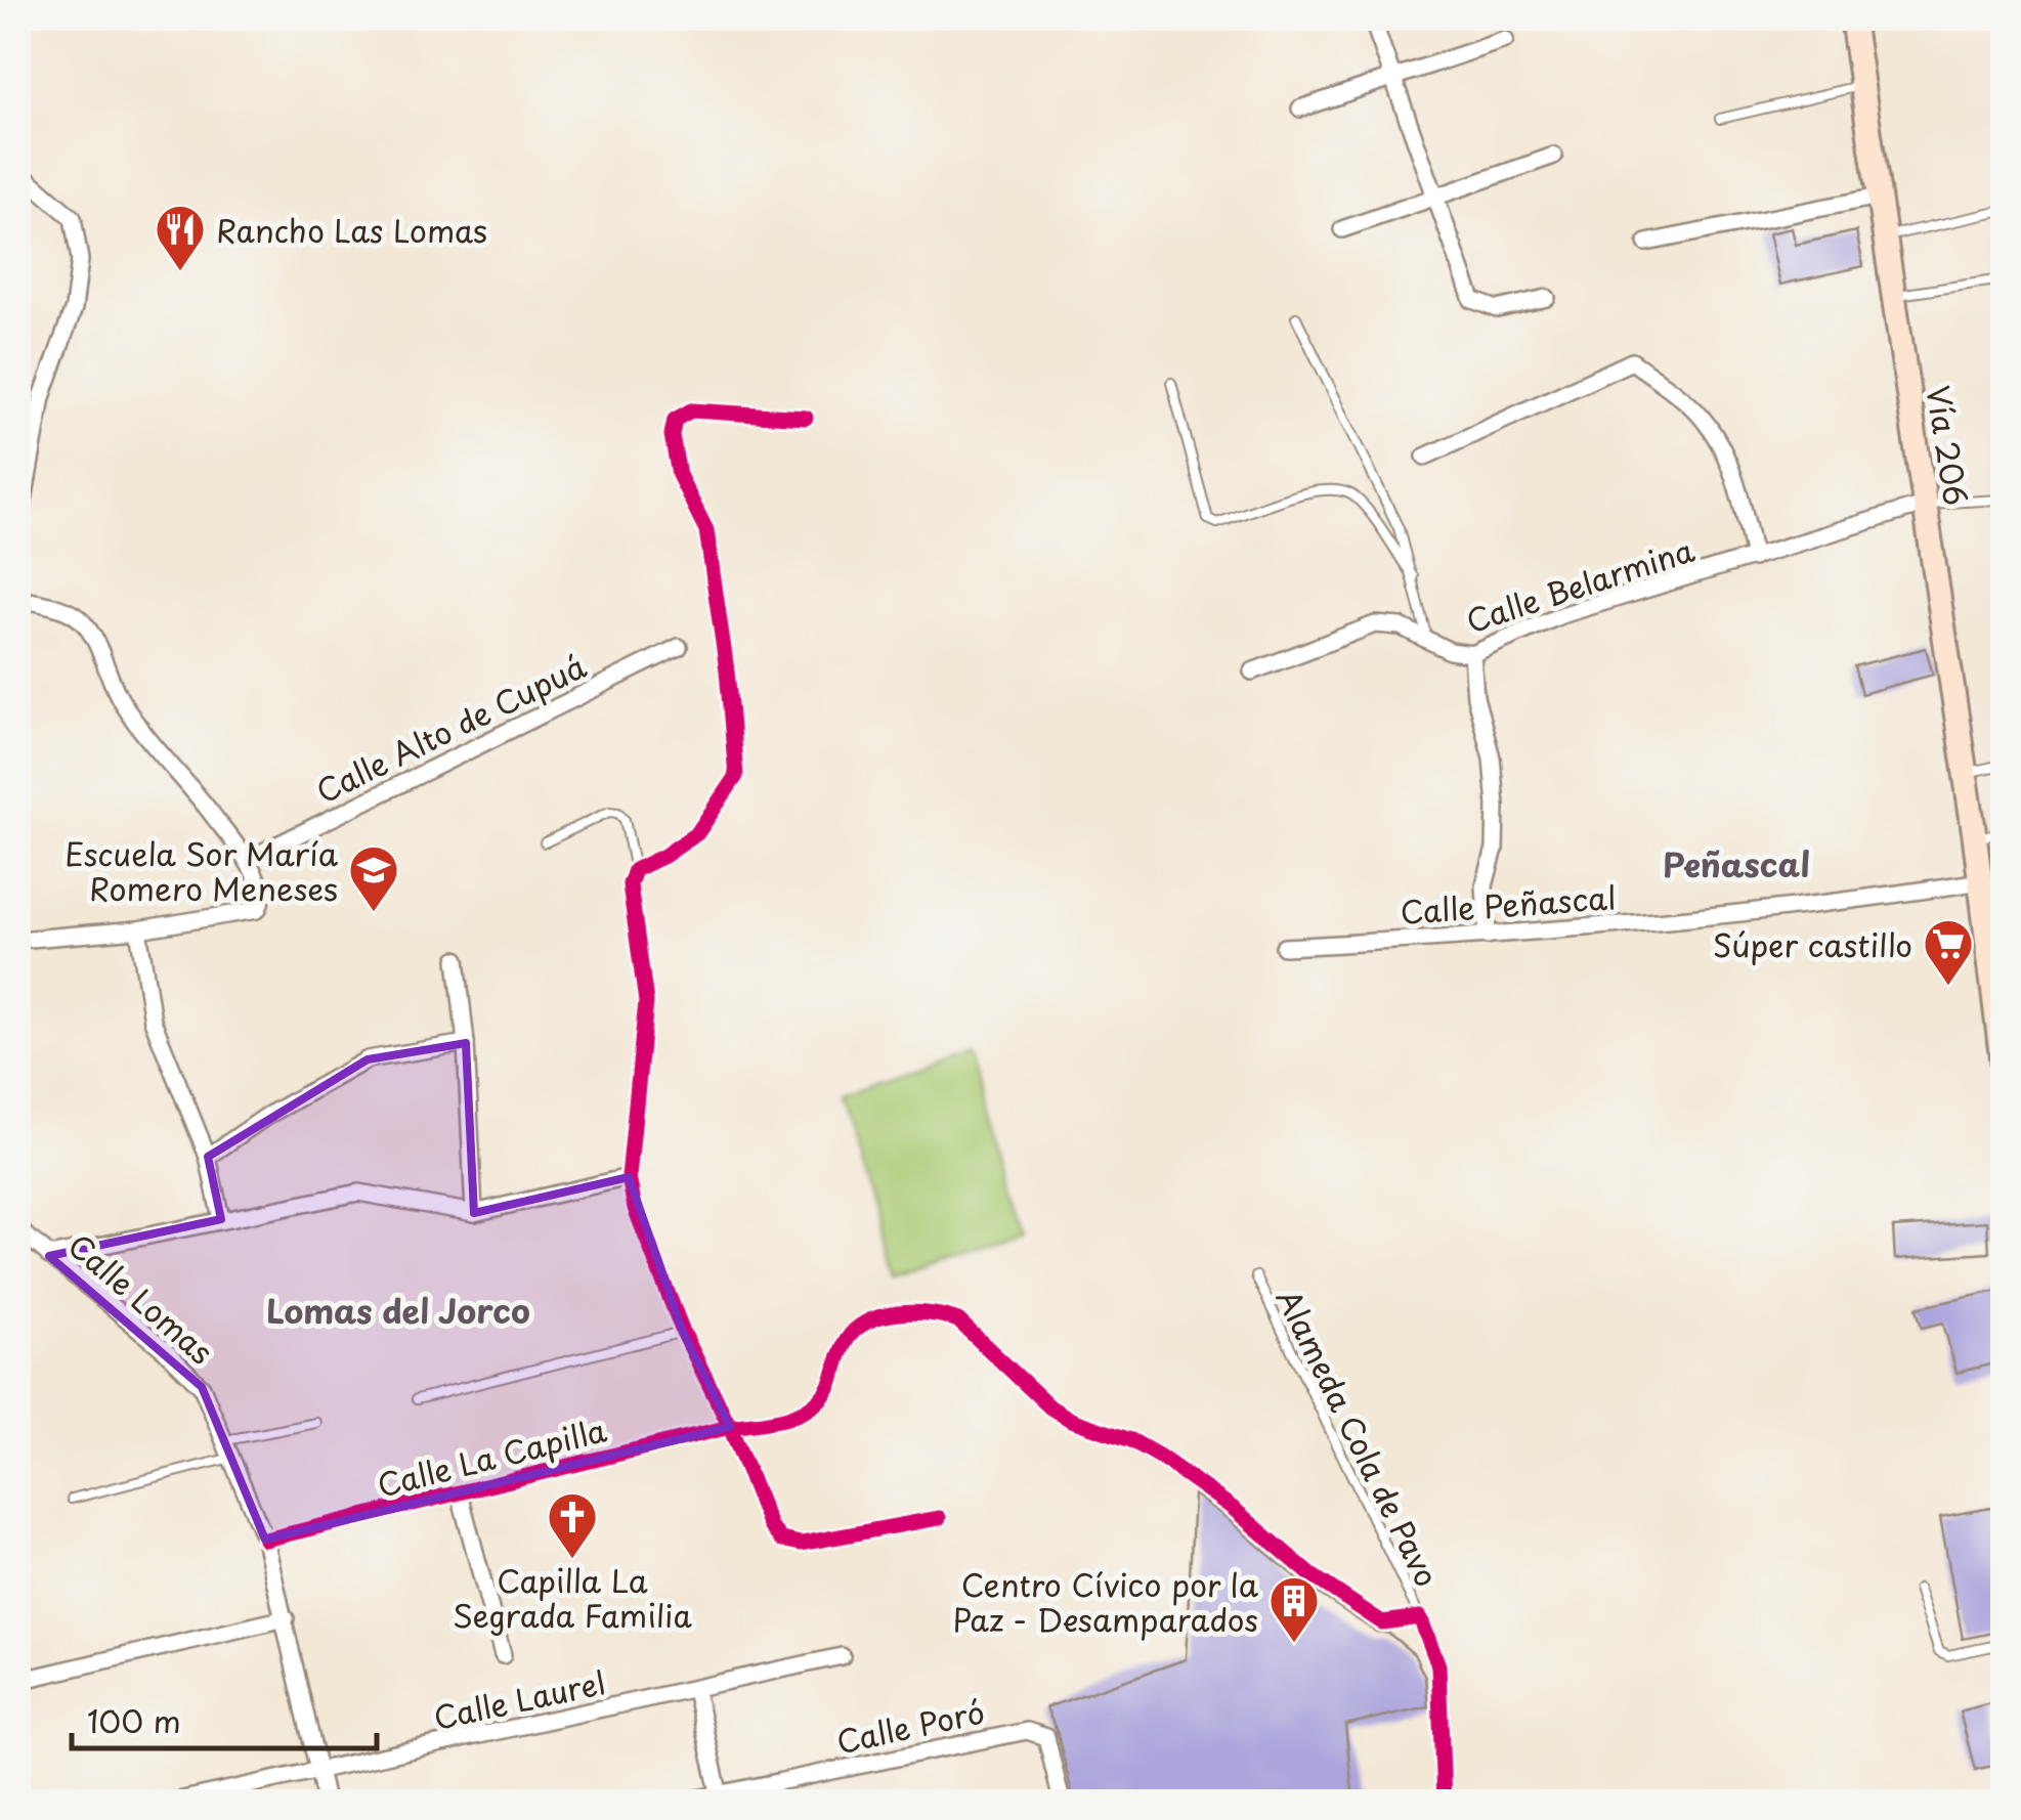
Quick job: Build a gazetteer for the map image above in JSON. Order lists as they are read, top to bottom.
{
  "streets": {
    "main road": ["Vía 206"],
    "street": [
      "Calle Belarmina",
      "Calle Alto de Cupuá",
      "Calle Peñascal",
      "Calle Lomas",
      "Calle La Capilla",
      "Calle Laurel",
      "Calle Poró"
    ],
    "lane": ["Alameda Cola de Pavo"]
  },
  "crossings": [
    ["Vía 206", "Calle Belarmina"],
    ["Vía 206", "Calle Peñascal"],
    ["Calle Lomas", "Calle La Capilla"],
    ["Calle Lomas", "Calle Laurel"],
    ["Alameda Cola de Pavo", "Calle La Capilla"]
  ],
  "districts": ["Peñascal", "Lomas del Jorco"],
  "places": {
    "restaurant": ["Rancho Las Lomas"],
    "school or university": ["Escuela Sor María Romero Meneses"],
    "supermarket": ["Súper castillo"],
    "church": ["Capilla La Segrada Familia"],
    "building": ["Centro Cívico por la Paz - Desamparados"]
  },
  "scale_bar": "100 m"
}
